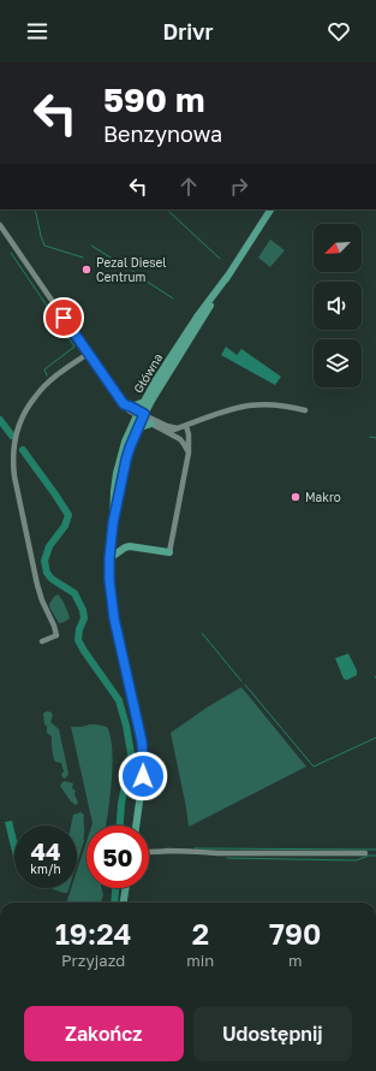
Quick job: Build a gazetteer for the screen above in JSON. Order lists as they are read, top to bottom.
{
  "streets": {
    "main road": ["Główna"]
  },
  "places": ["Pezal Diesel Centrum", "Makro"],
  "north": "bottom left",
  "page": {
    "header": "Drivr",
    "turn": ["590 m", "Benzynowa"],
    "speed": "44 km/h",
    "limit": "50",
    "eta": [
      "19:24",
      "Przyjazd",
      "2",
      "min",
      "790",
      "m"
    ],
    "buttons": ["Zakończ", "Udostępnij"]
  }
}
